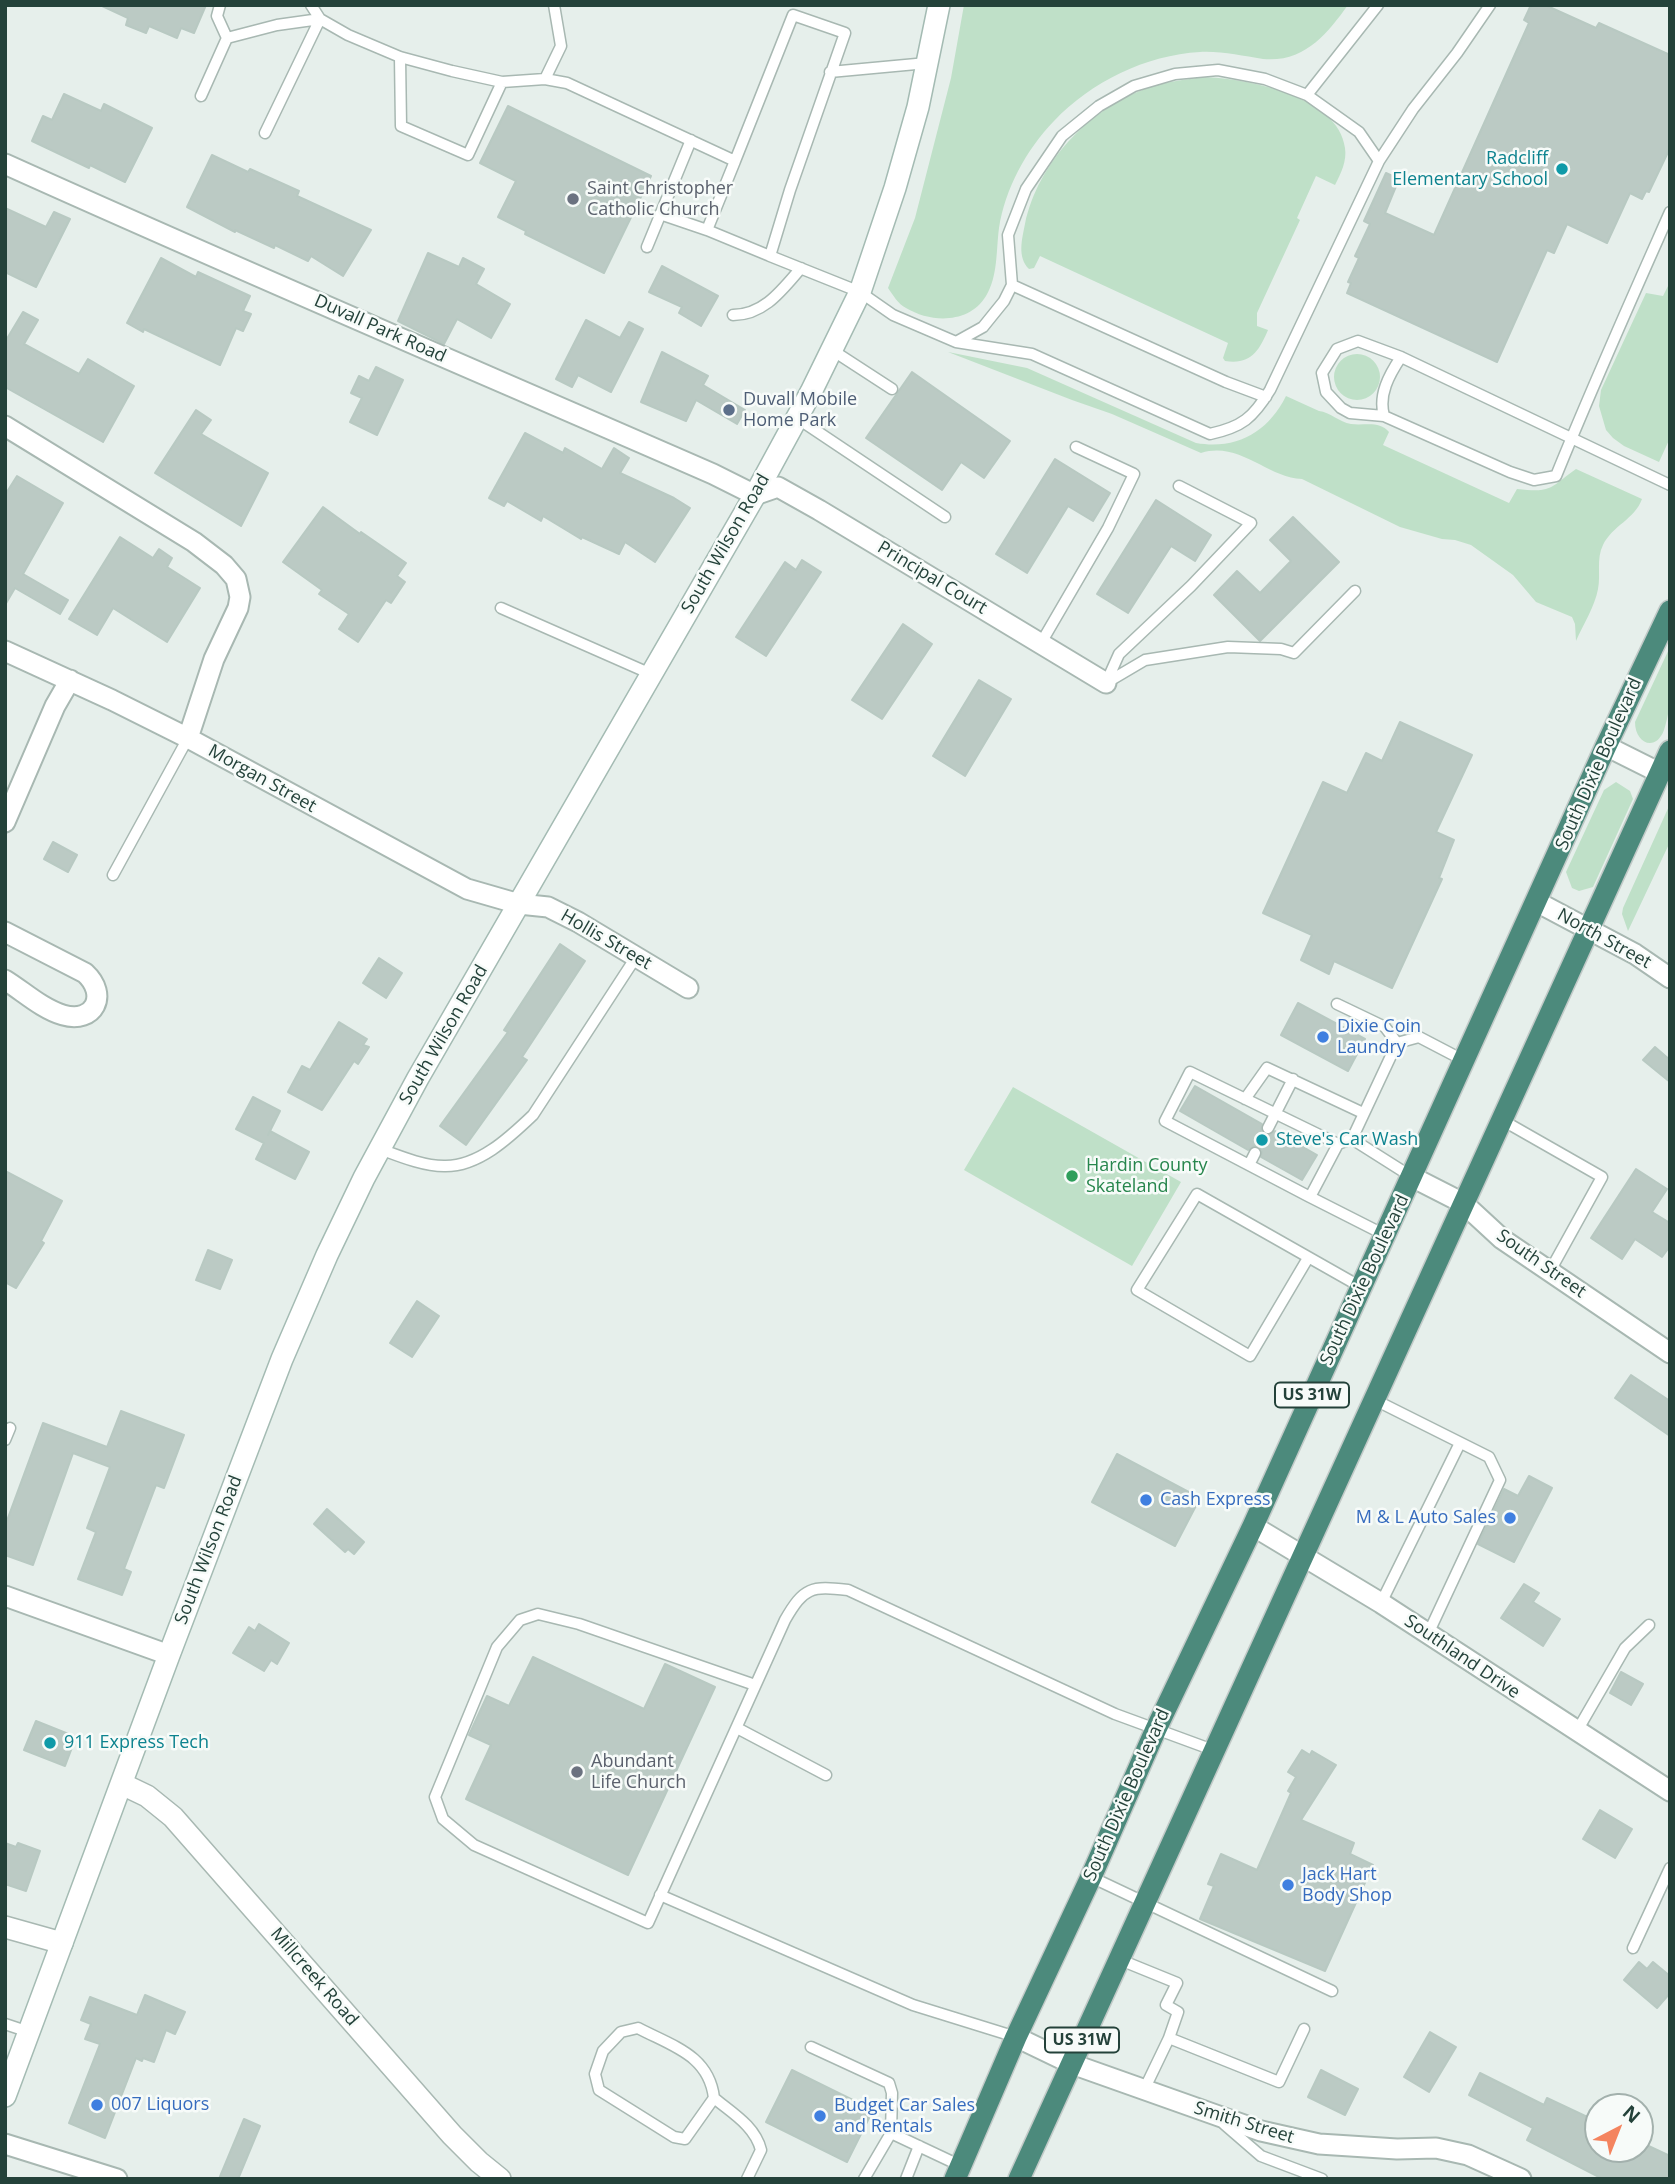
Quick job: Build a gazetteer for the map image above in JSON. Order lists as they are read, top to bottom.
{
  "streets": {
    "highway": ["South Dixie Boulevard", "US 31W"],
    "main road": ["South Wilson Road", "Millcreek Road"],
    "street": [
      "Duvall Park Road",
      "Principal Court",
      "Morgan Street",
      "North Street",
      "Hollis Street",
      "South Street",
      "Southland Drive",
      "Smith Street"
    ]
  },
  "crossings": [
    ["Duvall Park Road", "South Wilson Road"],
    ["Duvall Park Road", "Principal Court"],
    ["South Wilson Road", "Principal Court"],
    ["South Wilson Road", "Morgan Street"],
    ["South Wilson Road", "Hollis Street"],
    ["South Wilson Road", "Millcreek Road"],
    ["South Dixie Boulevard", "North Street"],
    ["South Dixie Boulevard", "South Street"],
    ["South Dixie Boulevard", "Southland Drive"],
    ["South Dixie Boulevard", "Smith Street"],
    ["Morgan Street", "Hollis Street"],
    ["North Street", "US 31W"],
    ["South Street", "US 31W"],
    ["US 31W", "Southland Drive"],
    ["US 31W", "Smith Street"]
  ],
  "places": [
    "Radcliff Elementary School",
    "Saint Christopher Catholic Church",
    "Duvall Mobile Home Park",
    "Dixie Coin Laundry",
    "Steve's Car Wash",
    "Hardin County Skateland",
    "Cash Express",
    "M & L Auto Sales",
    "911 Express Tech",
    "Abundant Life Church",
    "Jack Hart Body Shop",
    "007 Liquors",
    "Budget Car Sales and Rentals"
  ],
  "north": "top right"
}
